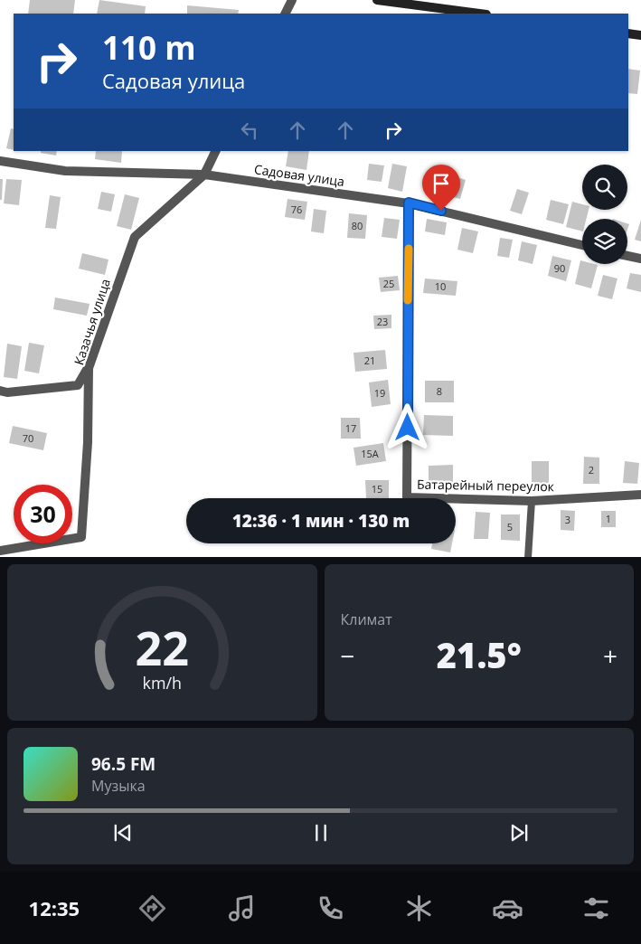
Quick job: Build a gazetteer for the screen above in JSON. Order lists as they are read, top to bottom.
{
  "streets": {
    "street": ["Садовая улица", "Казачья улица", "Батарейный переулок"]
  },
  "crossings": [
    ["Садовая улица", "Казачья улица"],
    ["Садовая улица", "Батарейный переулок"]
  ],
  "house_numbers": [
    "76",
    "80",
    "90",
    "25",
    "10",
    "23",
    "21",
    "8",
    "19",
    "17",
    "70",
    "15А",
    "2",
    "15",
    "1",
    "3",
    "5"
  ],
  "page": {
    "turn": ["110 m", "Садовая улица"],
    "limit": "30",
    "trip": "12:36 · 1 мин · 130 m",
    "tile": "Климат",
    "heat": ["−", "21.5°", "+"],
    "song": ["96.5 FM", "Музыка"],
    "tabs": "12:35",
    "gauge": ["22", "km/h"]
  }
}
